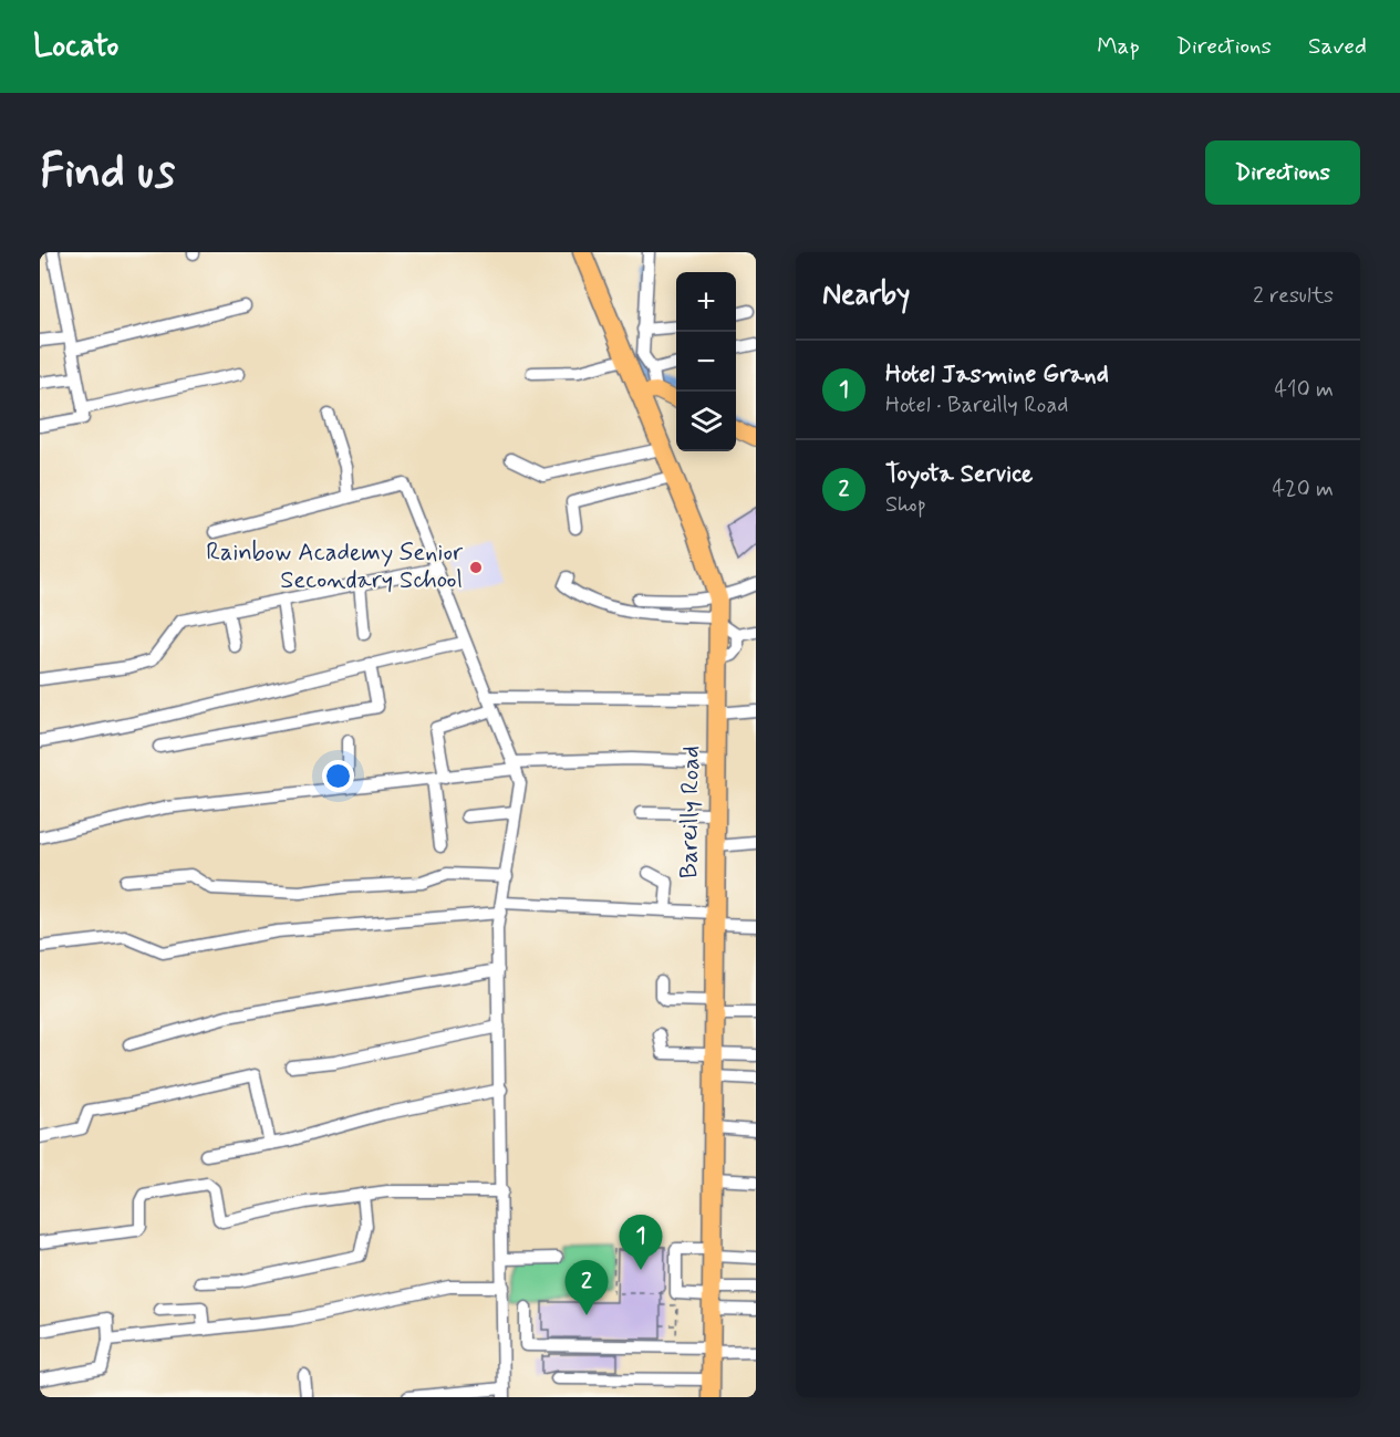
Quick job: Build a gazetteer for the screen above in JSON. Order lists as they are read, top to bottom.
{
  "streets": {
    "highway": ["Bareilly Road"]
  },
  "places": ["Rainbow Academy Senior Secondary School"],
  "page": {
    "header": "Locato",
    "nav": ["Map", "Directions", "Saved"],
    "buttons": "Directions",
    "title": "Find us",
    "heading": ["Nearby", "2 results"],
    "map_buttons": ["+", "−"],
    "list": [
      {
        "mark": "1",
        "name": "Hotel Jasmine Grand",
        "note": "Hotel · Bareilly Road",
        "value": "410 m"
      },
      {
        "mark": "2",
        "name": "Toyota Service",
        "note": "Shop",
        "value": "420 m"
      }
    ],
    "pins": ["1", "2"]
  }
}
